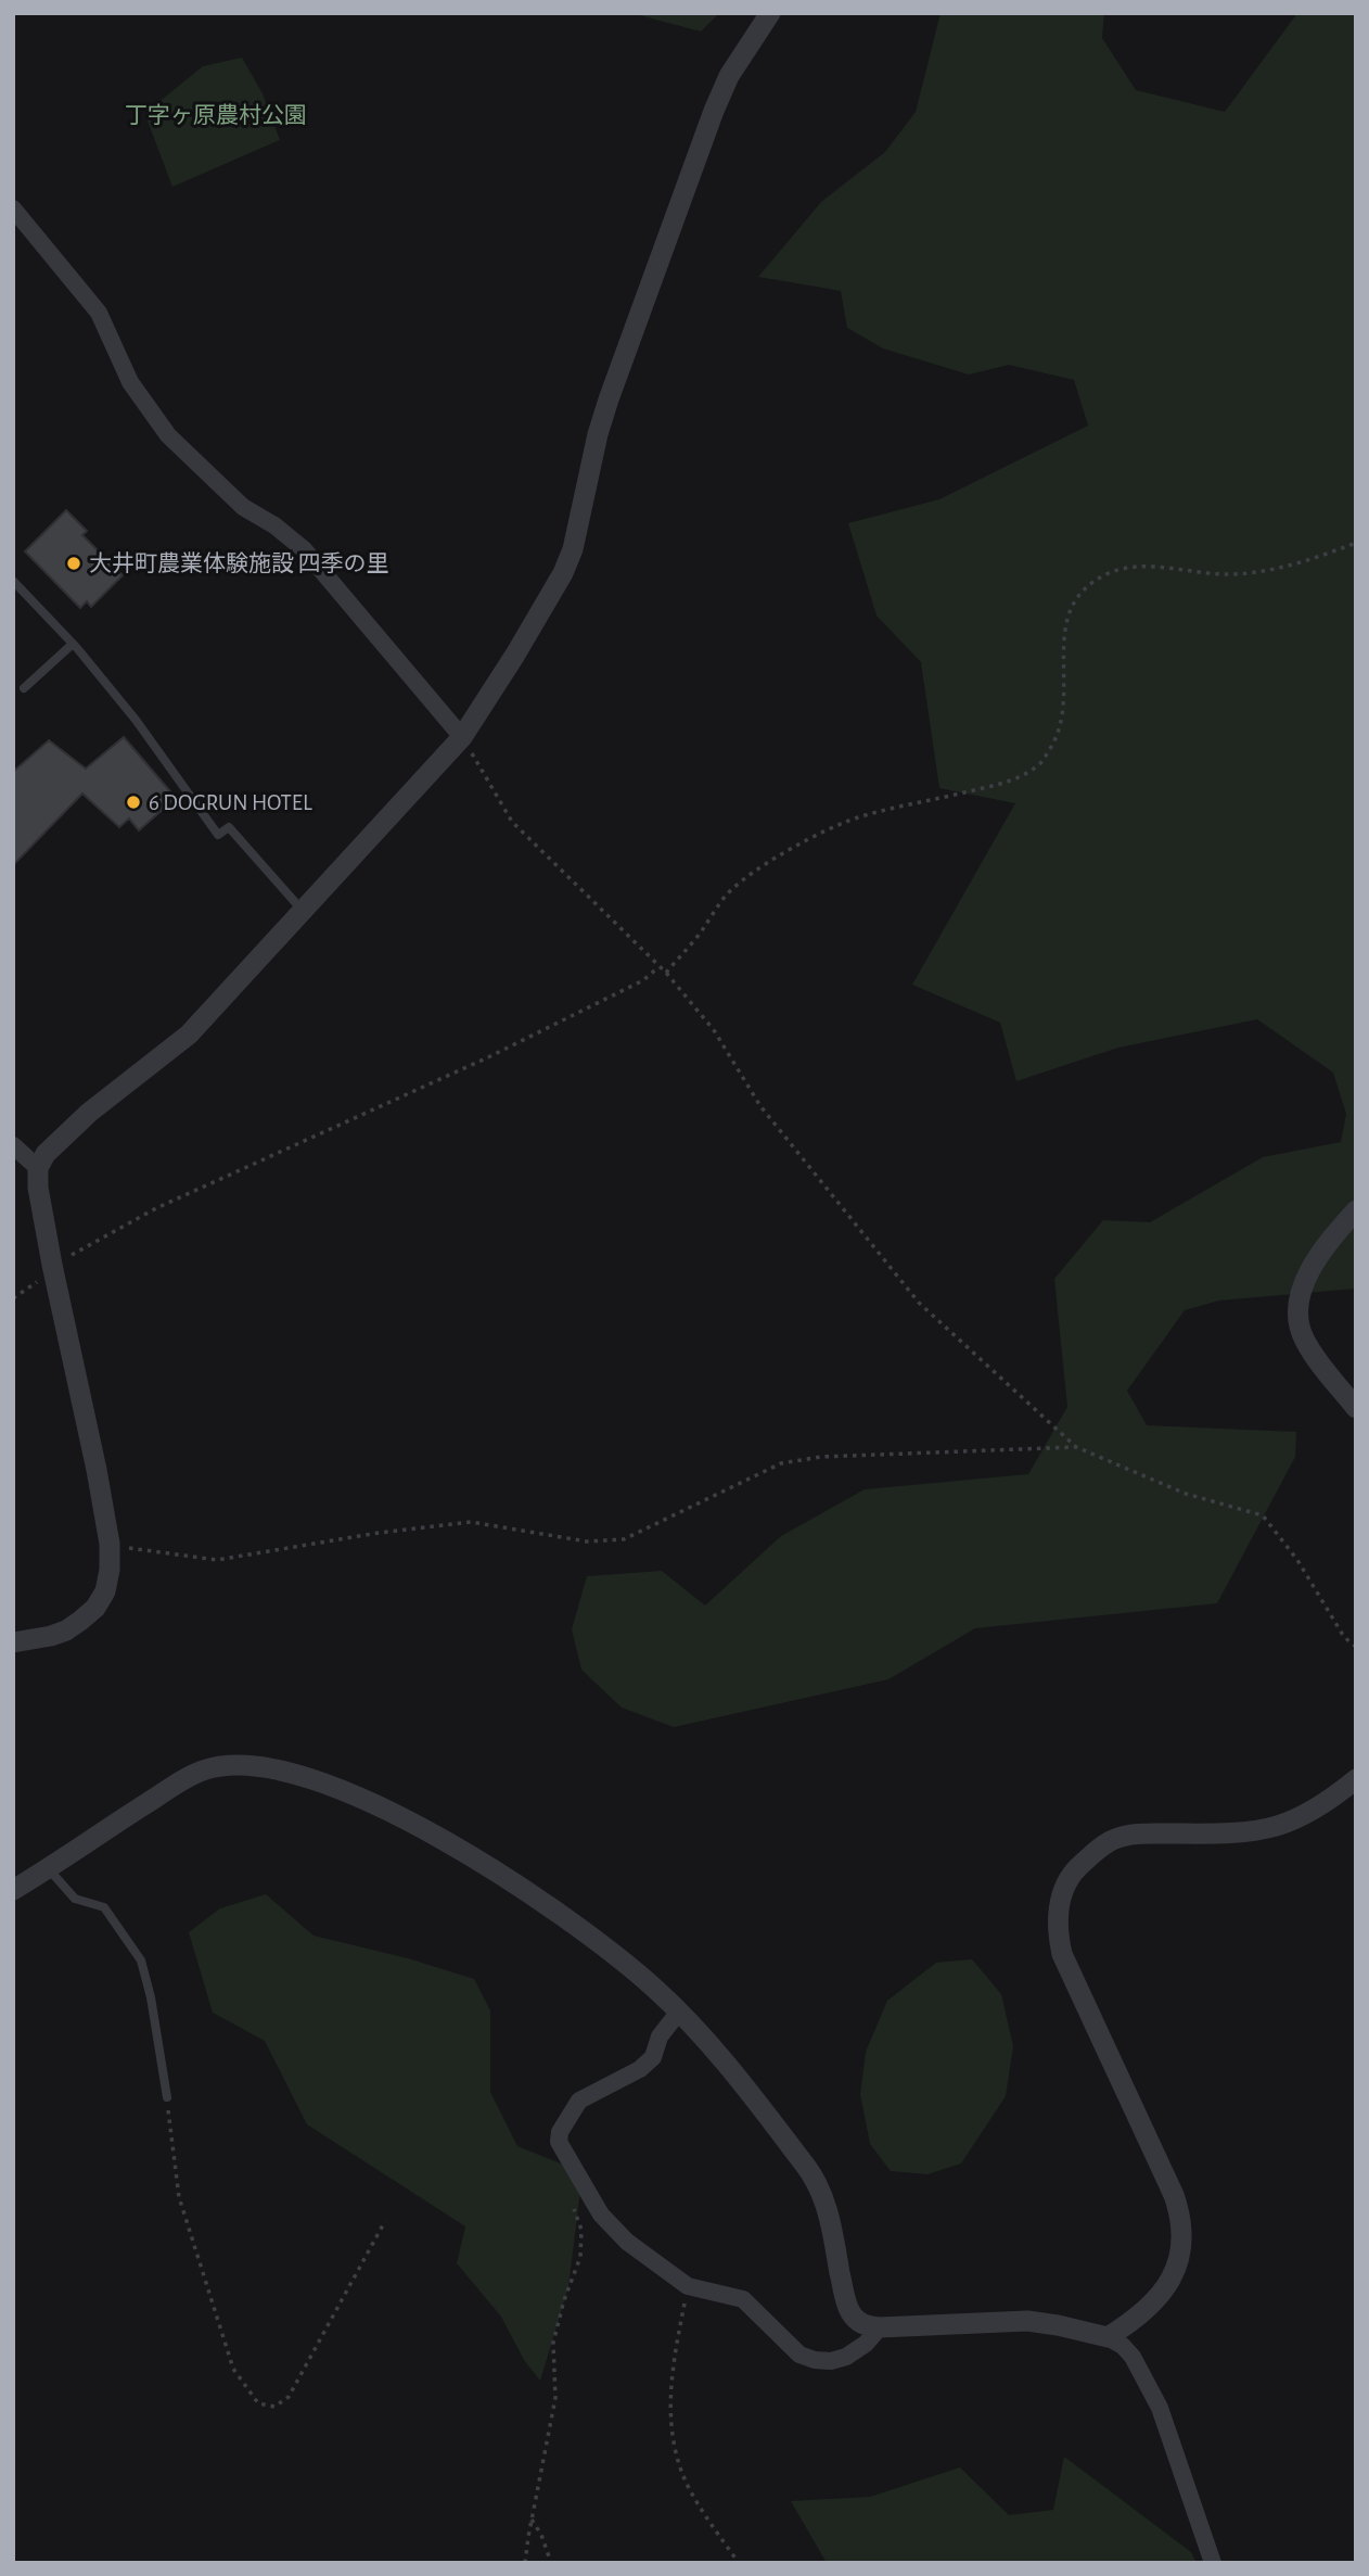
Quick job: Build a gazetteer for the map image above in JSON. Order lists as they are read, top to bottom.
{
  "parks": ["丁字ヶ原農村公園"],
  "places": ["大井町農業体験施設 四季の里", "6 DOGRUN HOTEL"]
}
